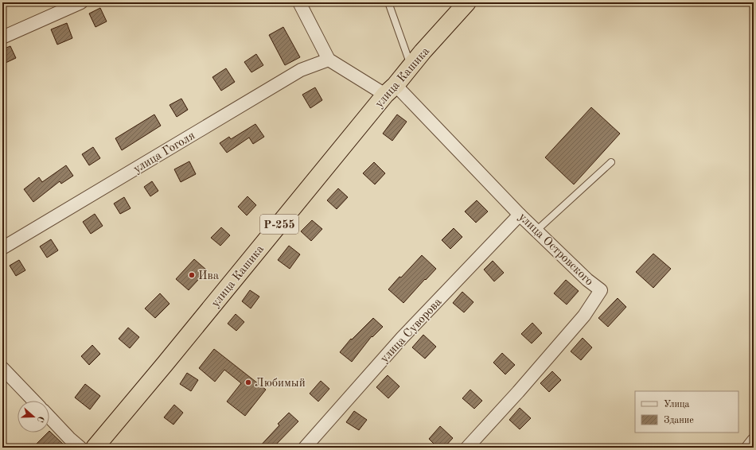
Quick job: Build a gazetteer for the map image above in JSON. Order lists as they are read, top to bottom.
{
  "streets": {
    "highway": ["улица Кашика", "Р-255"],
    "street": ["улица Гоголя", "улица Островского", "улица Суворова"]
  },
  "crossings": [
    ["улица Кашика", "улица Островского"],
    ["улица Гоголя", "улица Островского"],
    ["улица Островского", "улица Суворова"]
  ],
  "places": ["Ива", "Любимый"],
  "legend": ["Улица", "Здание"],
  "north": "right"
}
